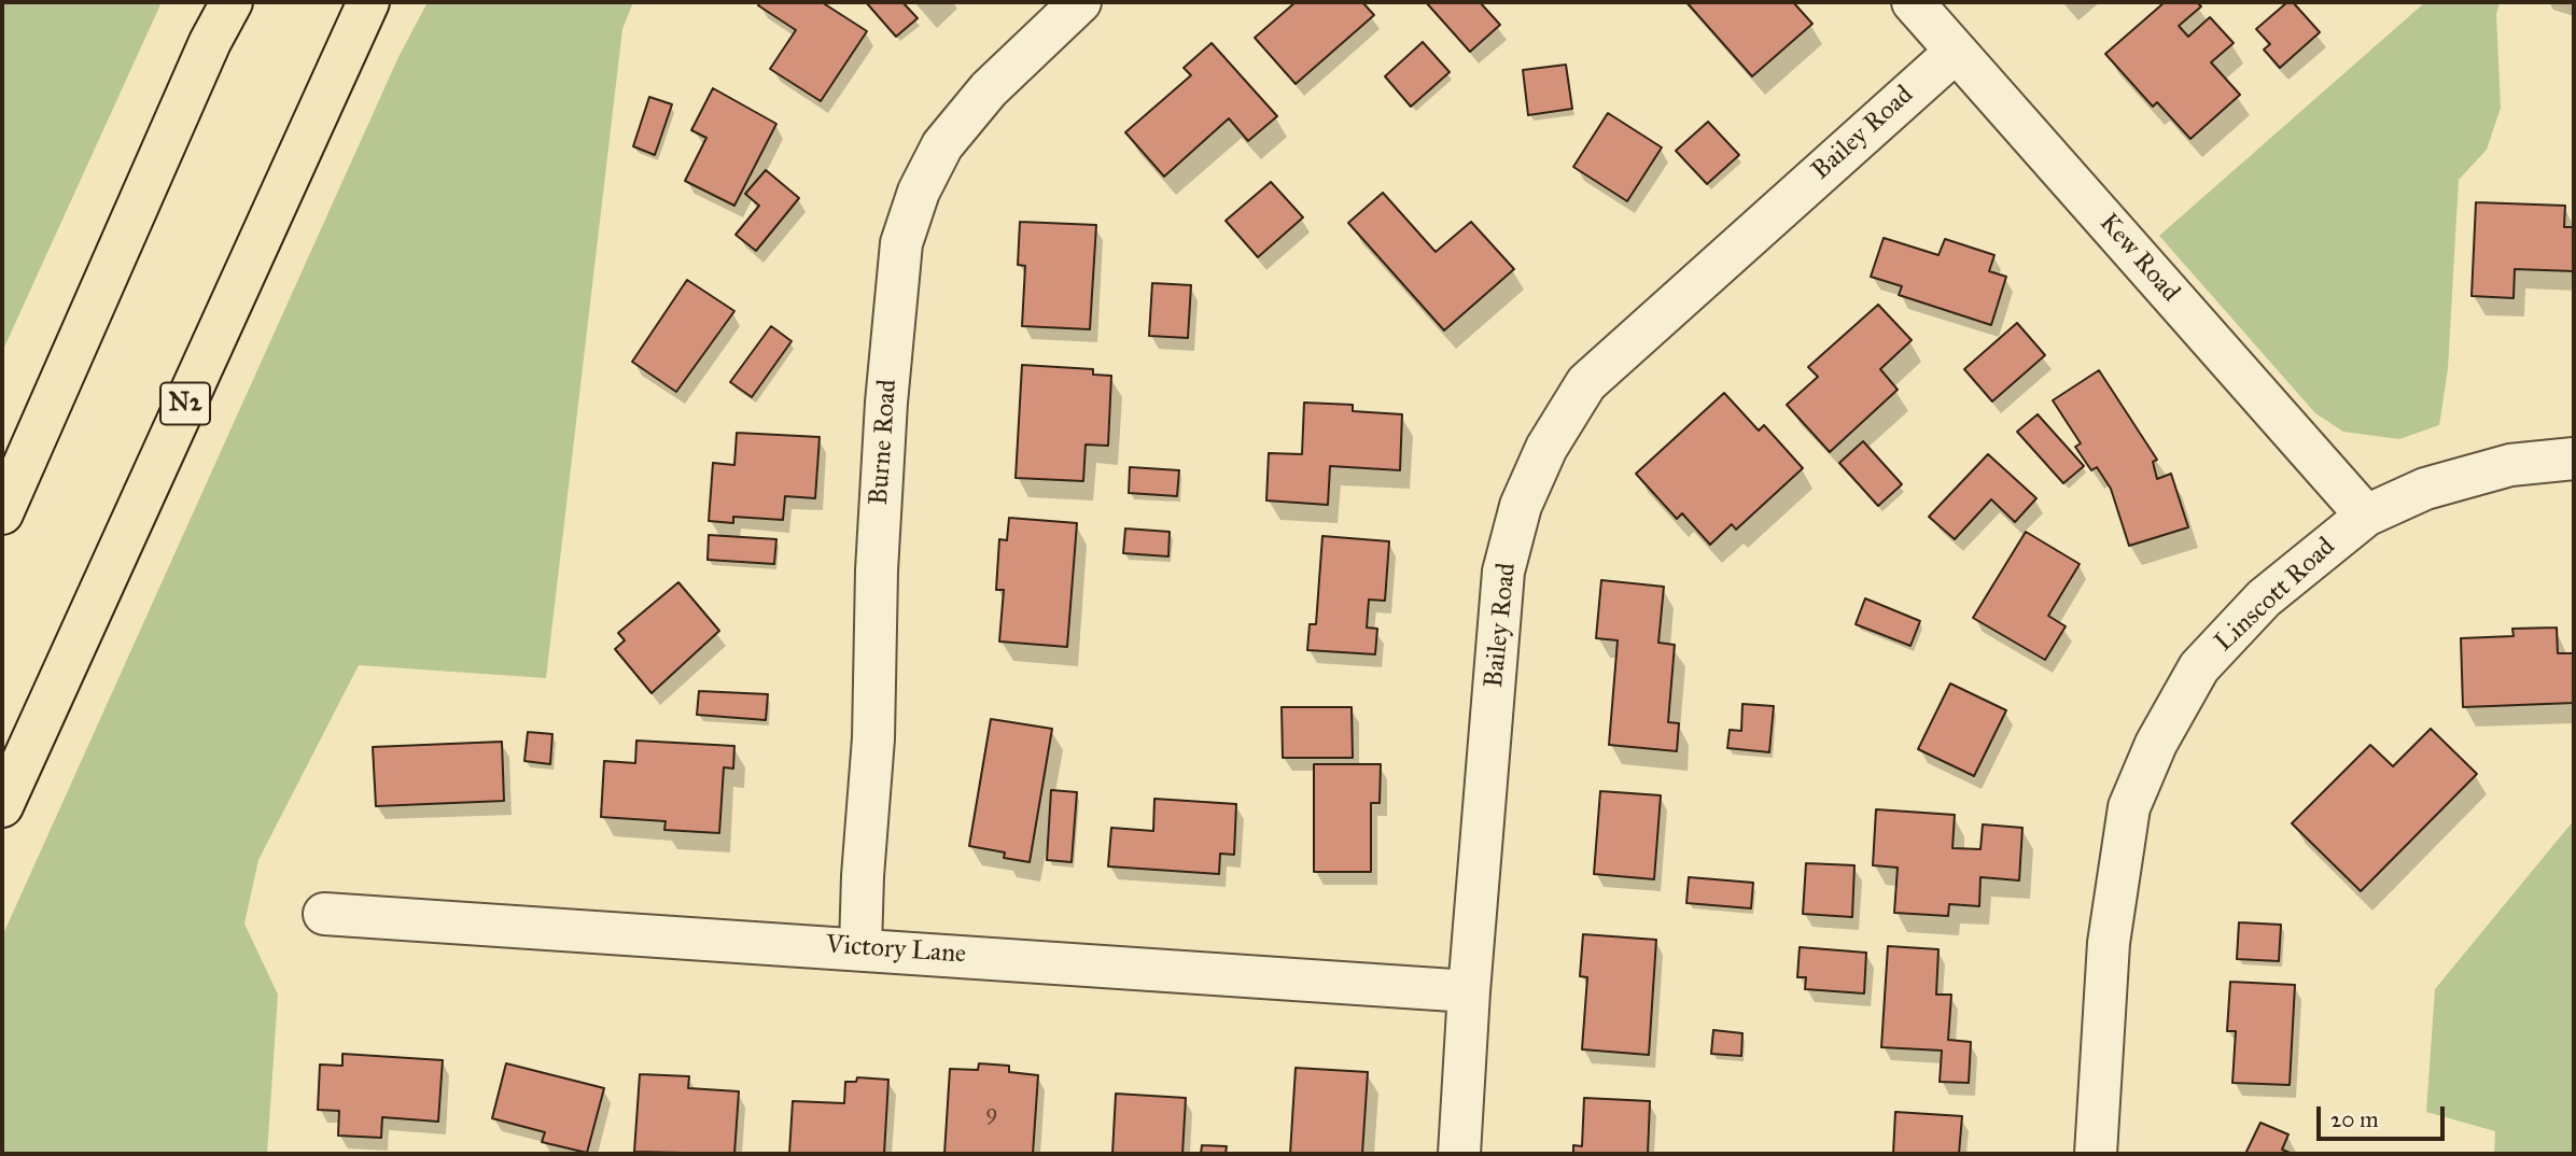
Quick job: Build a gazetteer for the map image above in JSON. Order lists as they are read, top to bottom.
{
  "streets": {
    "highway": ["N2"],
    "street": [
      "Bailey Road",
      "Kew Road",
      "Burne Road",
      "Linscott Road",
      "Victory Lane"
    ]
  },
  "crossings": [
    ["Bailey Road", "Kew Road"],
    ["Bailey Road", "Victory Lane"],
    ["Kew Road", "Linscott Road"],
    ["Burne Road", "Victory Lane"]
  ],
  "house_numbers": ["9"],
  "scale_bar": "20 m"
}
